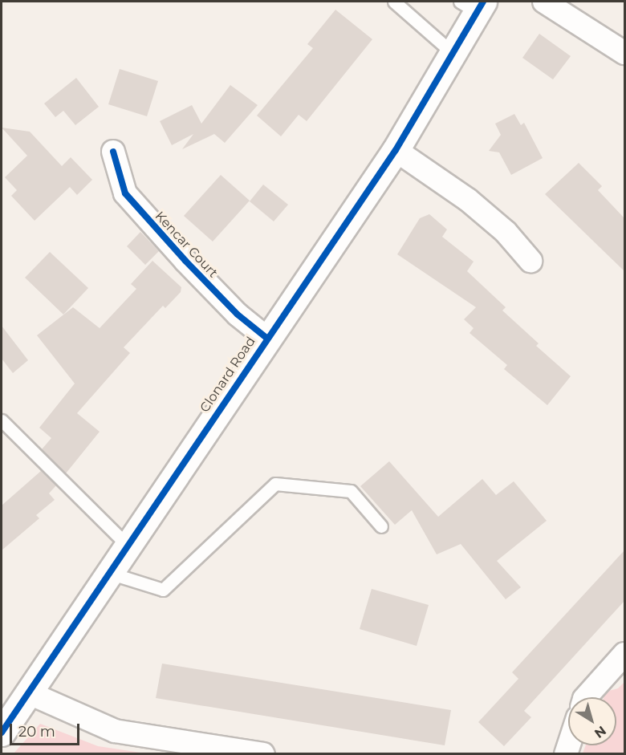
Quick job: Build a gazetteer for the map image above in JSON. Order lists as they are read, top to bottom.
{
  "streets": {
    "street": ["Kencar Court", "Clonard Road"]
  },
  "crossings": [
    ["Kencar Court", "Clonard Road"]
  ],
  "scale_bar": "20 m",
  "north": "bottom right"
}
